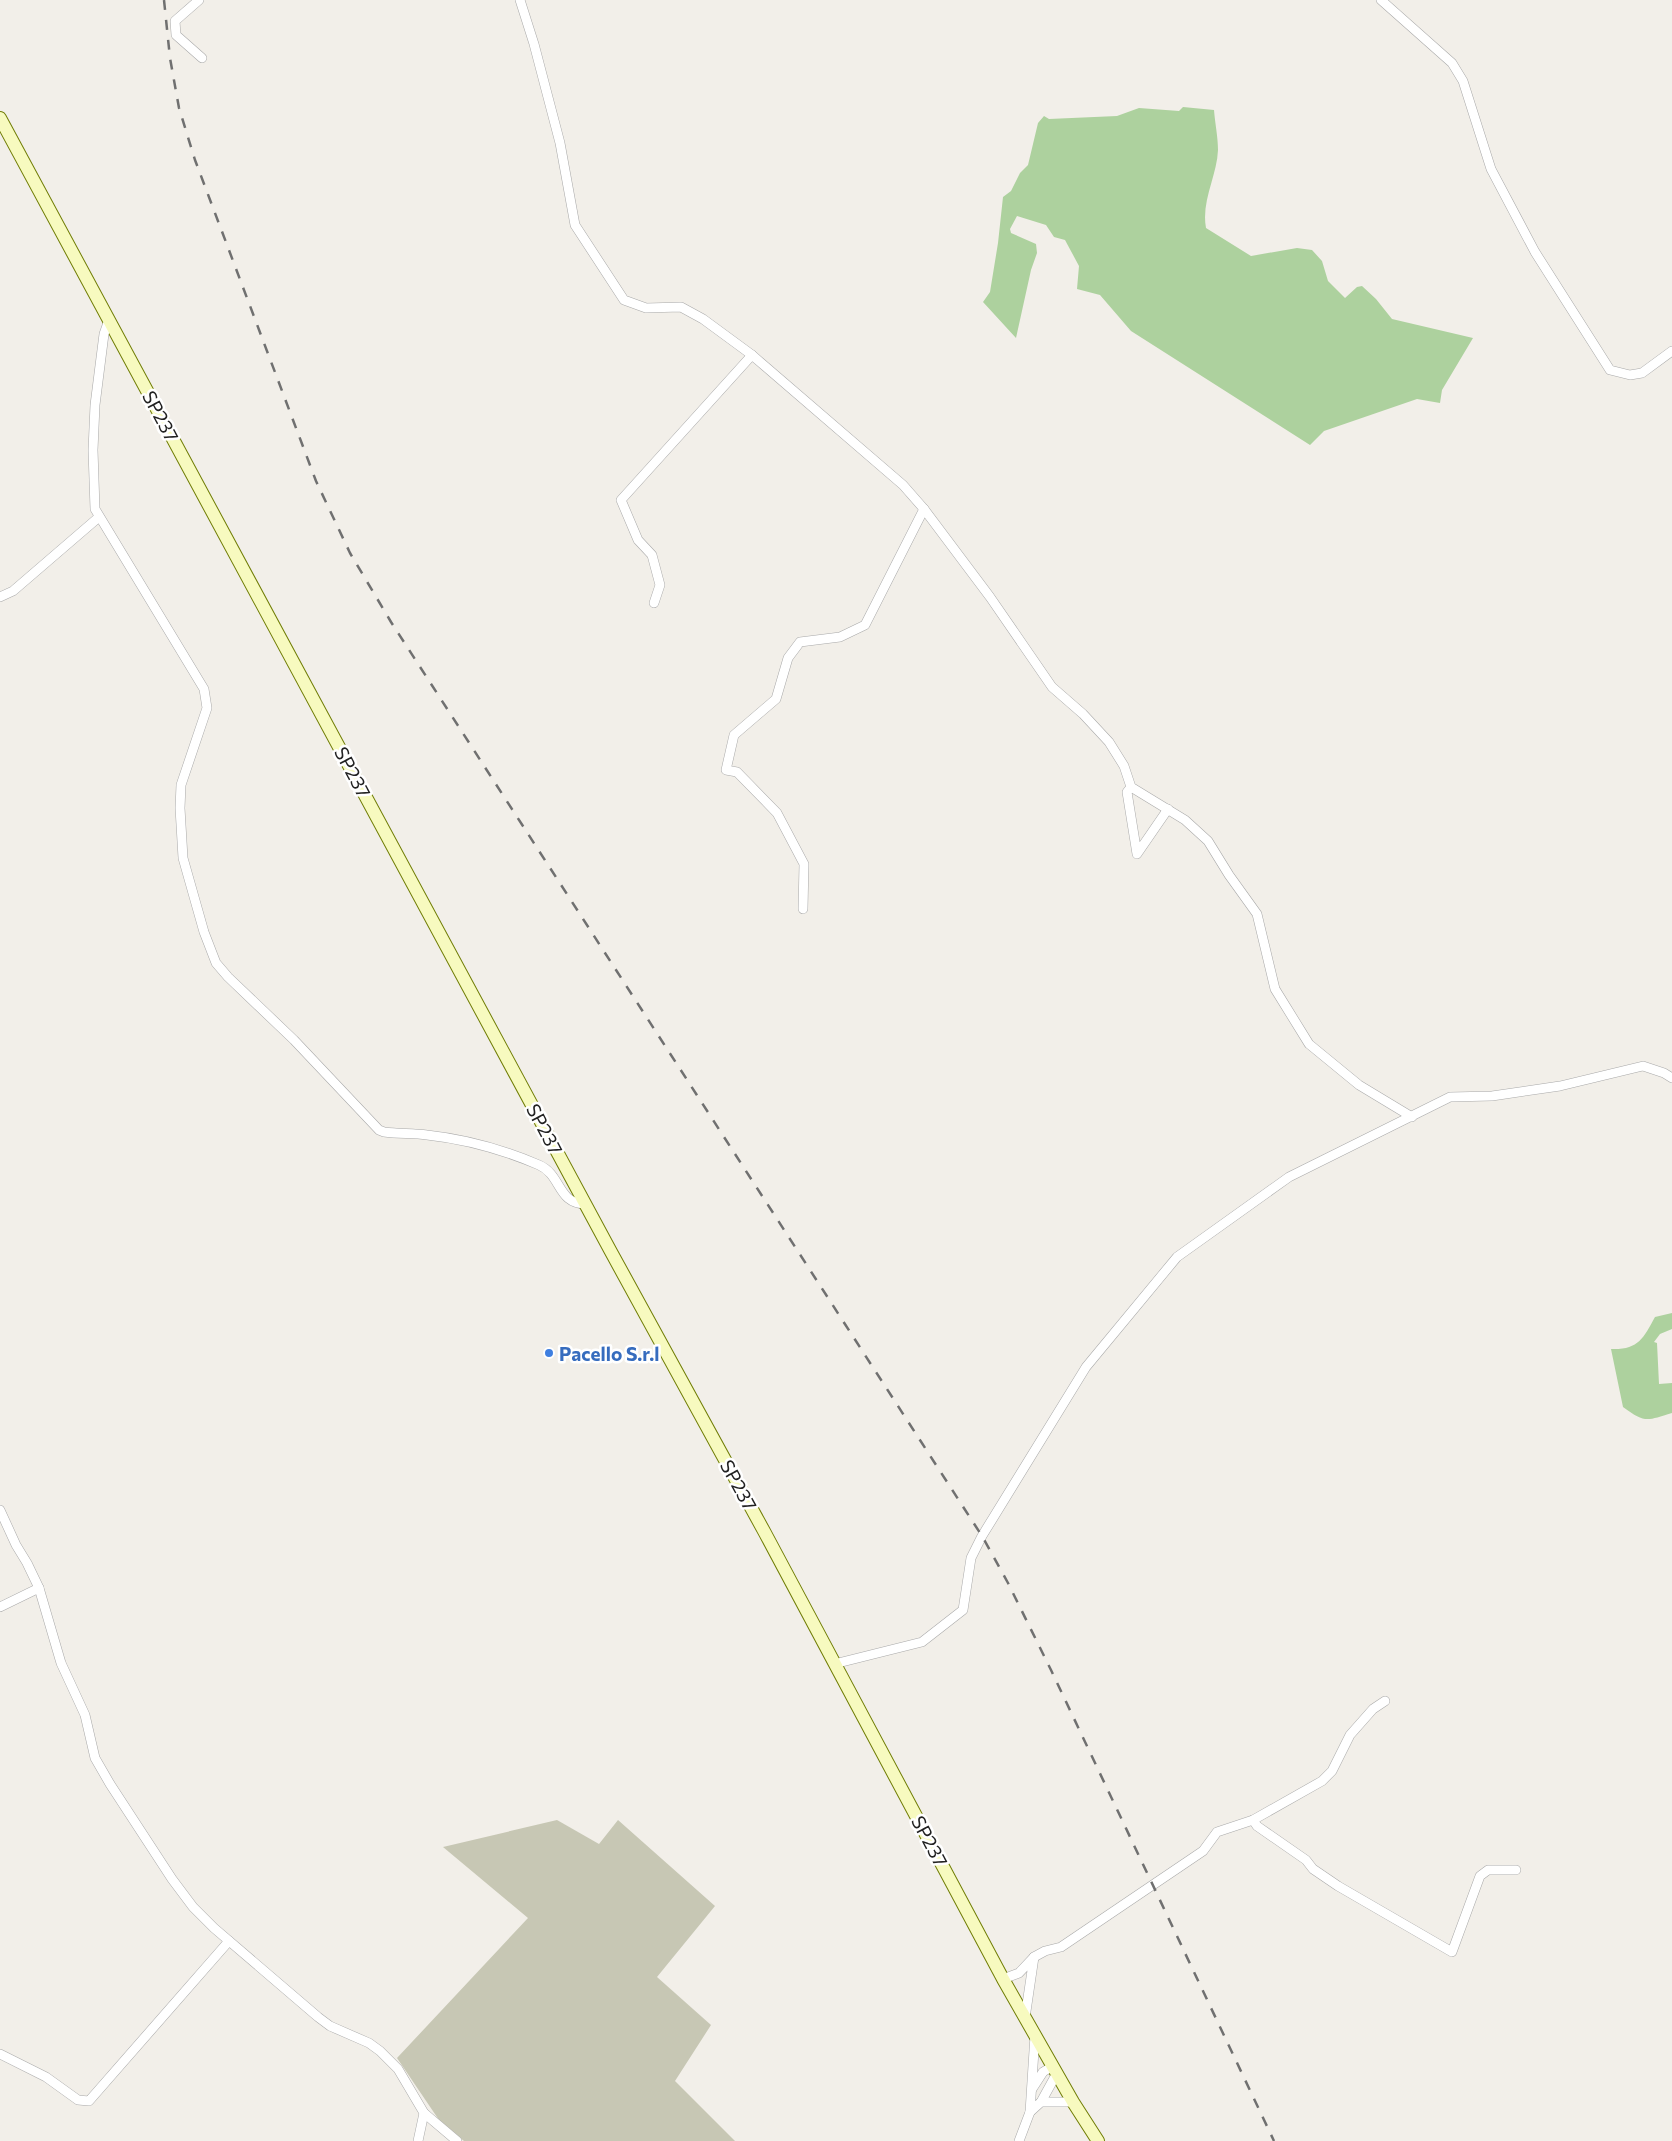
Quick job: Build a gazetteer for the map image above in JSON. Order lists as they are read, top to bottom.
{
  "streets": {
    "main road": ["SP237"]
  },
  "places": ["Pacello S.r.l"]
}
